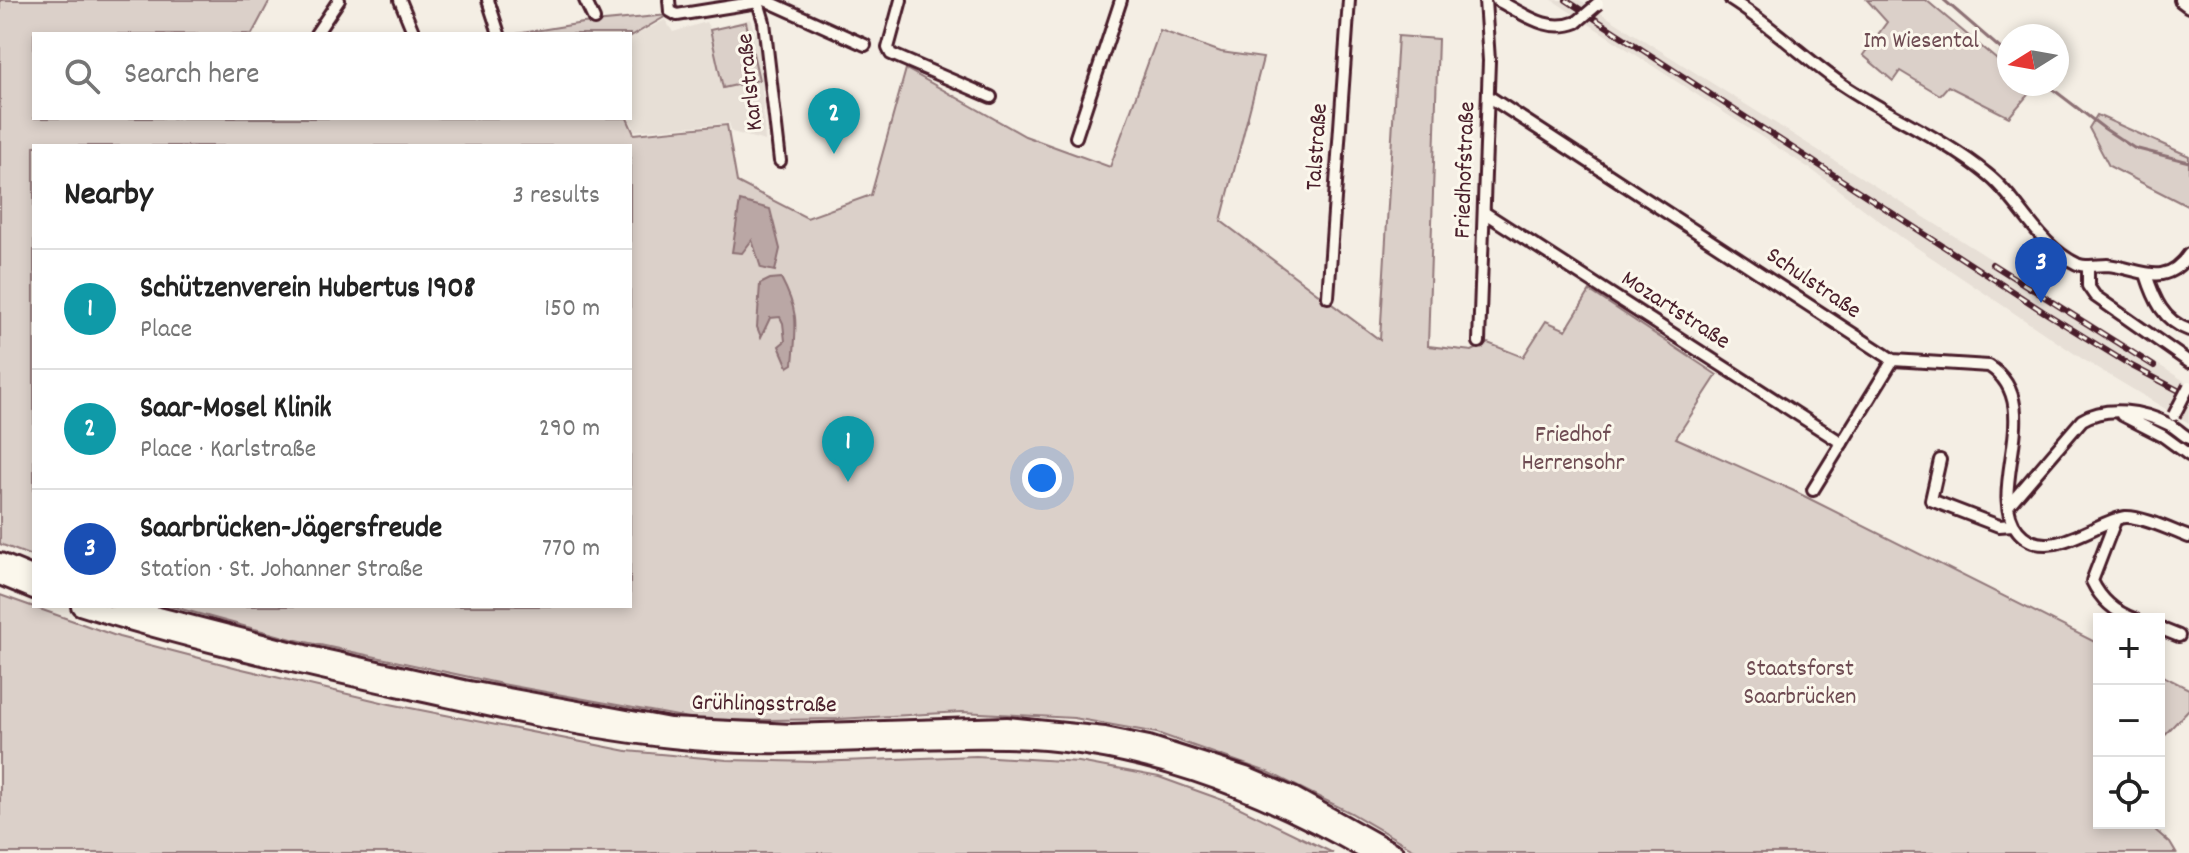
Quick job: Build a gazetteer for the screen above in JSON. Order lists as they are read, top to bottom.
{
  "streets": {
    "highway": ["Grühlingsstraße"],
    "street": [
      "Karlstraße",
      "Talstraße",
      "Friedhofstraße",
      "Schulstraße",
      "Mozartstraße"
    ]
  },
  "crossings": [
    ["Friedhofstraße", "Schulstraße"],
    ["Friedhofstraße", "Mozartstraße"]
  ],
  "parks": ["Im Wiesental", "Friedhof Herrensohr", "Staatsforst Saarbrücken"],
  "north": "left",
  "page": {
    "search": "Search here",
    "pins": ["2", "3", "1"],
    "heading": ["Nearby", "3 results"],
    "list": [
      {
        "mark": "1",
        "name": "Schützenverein Hubertus 1908",
        "note": "Place",
        "value": "150 m"
      },
      {
        "mark": "2",
        "name": "Saar-Mosel Klinik",
        "note": "Place · Karlstraße",
        "value": "290 m"
      },
      {
        "mark": "3",
        "name": "Saarbrücken-Jägersfreude",
        "note": "Station · St. Johanner Straße",
        "value": "770 m"
      }
    ],
    "map_buttons": ["+", "−"]
  }
}
